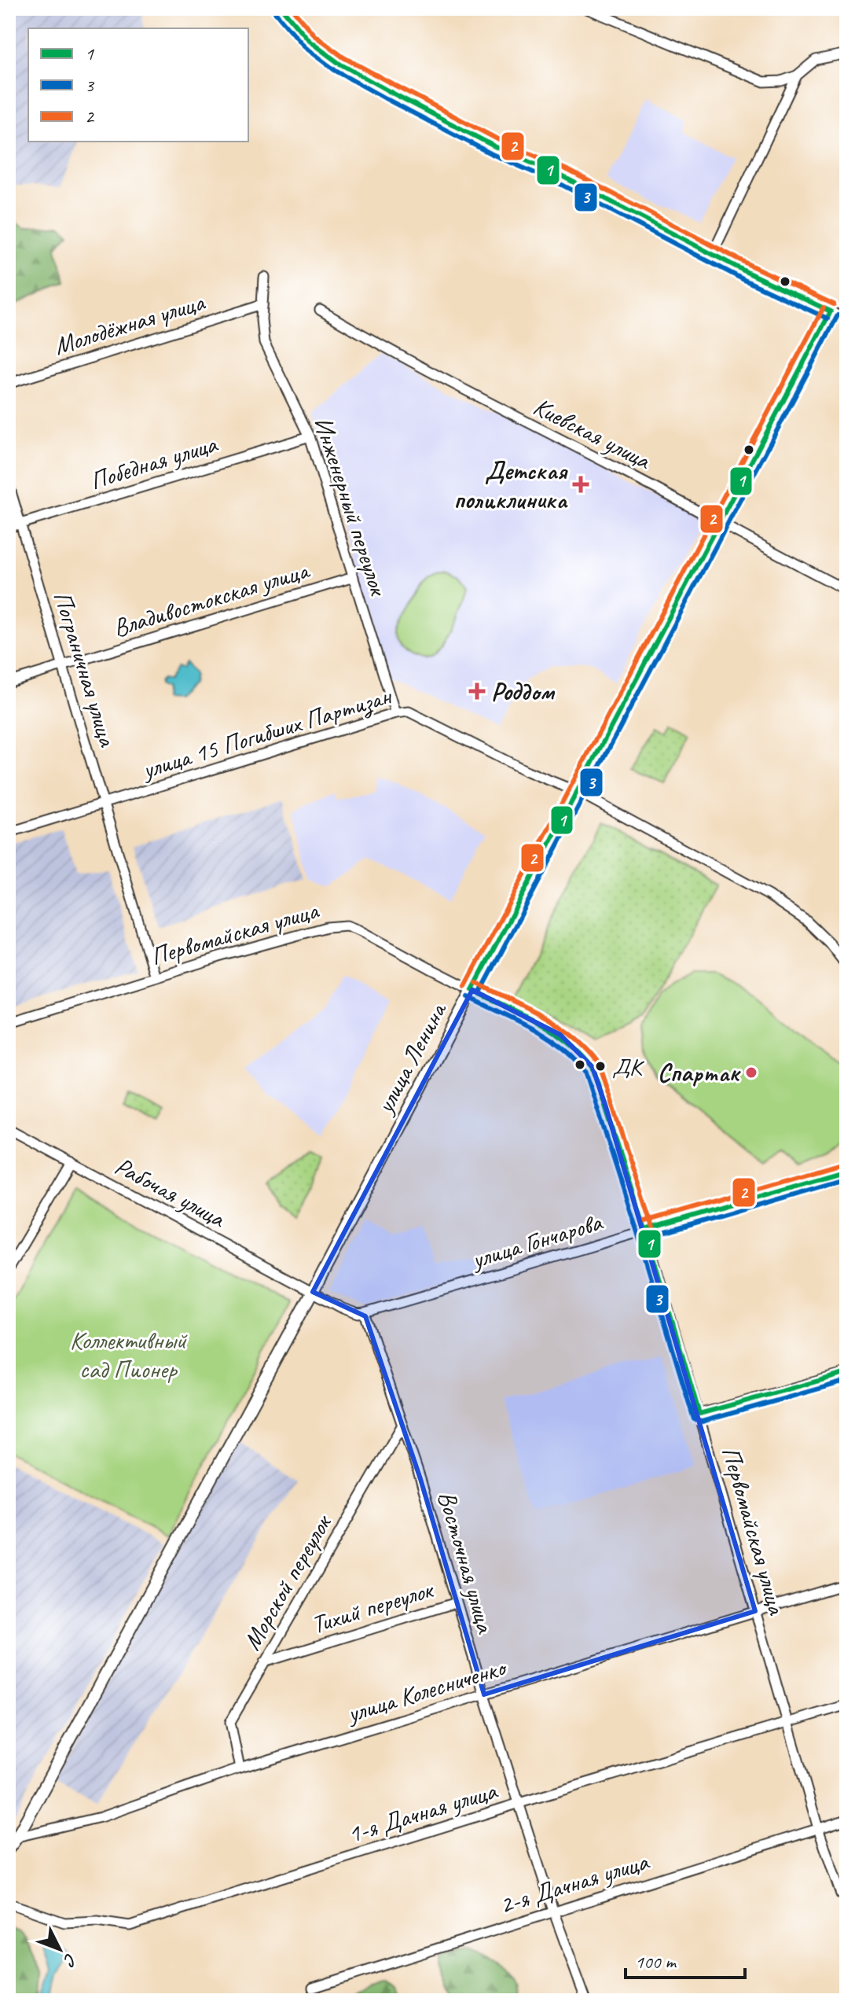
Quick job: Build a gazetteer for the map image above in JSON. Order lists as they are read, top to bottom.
{
  "streets": {
    "main road": ["улица Ленина"],
    "street": [
      "Молодёжная улица",
      "Киевская улица",
      "Победная улица",
      "Инженерный переулок",
      "Владивостокская улица",
      "Пограничная улица",
      "улица 15 Погибших Партизан",
      "Первомайская улица",
      "Рабочая улица",
      "улица Гончарова",
      "Восточная улица",
      "Морской переулок",
      "Тихий переулок",
      "улица Колесниченко",
      "1-я Дачная улица",
      "2-я Дачная улица"
    ]
  },
  "crossings": [
    ["Молодёжная улица", "Инженерный переулок"],
    ["Киевская улица", "улица Ленина"],
    ["Победная улица", "Инженерный переулок"],
    ["Победная улица", "Пограничная улица"],
    ["Инженерный переулок", "Владивостокская улица"],
    ["Инженерный переулок", "улица 15 Погибших Партизан"],
    ["Владивостокская улица", "Пограничная улица"],
    ["Пограничная улица", "улица 15 Погибших Партизан"],
    ["Пограничная улица", "Первомайская улица"],
    ["улица 15 Погибших Партизан", "улица Ленина"],
    ["Первомайская улица", "улица Ленина"],
    ["Первомайская улица", "улица Гончарова"],
    ["Первомайская улица", "улица Колесниченко"],
    ["Первомайская улица", "1-я Дачная улица"],
    ["Первомайская улица", "2-я Дачная улица"],
    ["улица Ленина", "Рабочая улица"],
    ["улица Ленина", "улица Колесниченко"],
    ["улица Гончарова", "Восточная улица"],
    ["Восточная улица", "Морской переулок"],
    ["Восточная улица", "Тихий переулок"],
    ["Восточная улица", "улица Колесниченко"],
    ["Восточная улица", "1-я Дачная улица"],
    ["Восточная улица", "2-я Дачная улица"],
    ["Морской переулок", "Тихий переулок"],
    ["Морской переулок", "улица Колесниченко"]
  ],
  "parks": ["Коллективный сад Пионер"],
  "places": {
    "health": ["Детская поликлиника", "Роддом"],
    "other": ["ДК", "Спартак"]
  },
  "lines": ["transit line 1", "transit line 2", "transit line 3"],
  "legend": ["1", "3", "2"],
  "scale_bar": "100 m",
  "north": "bottom right"
}
